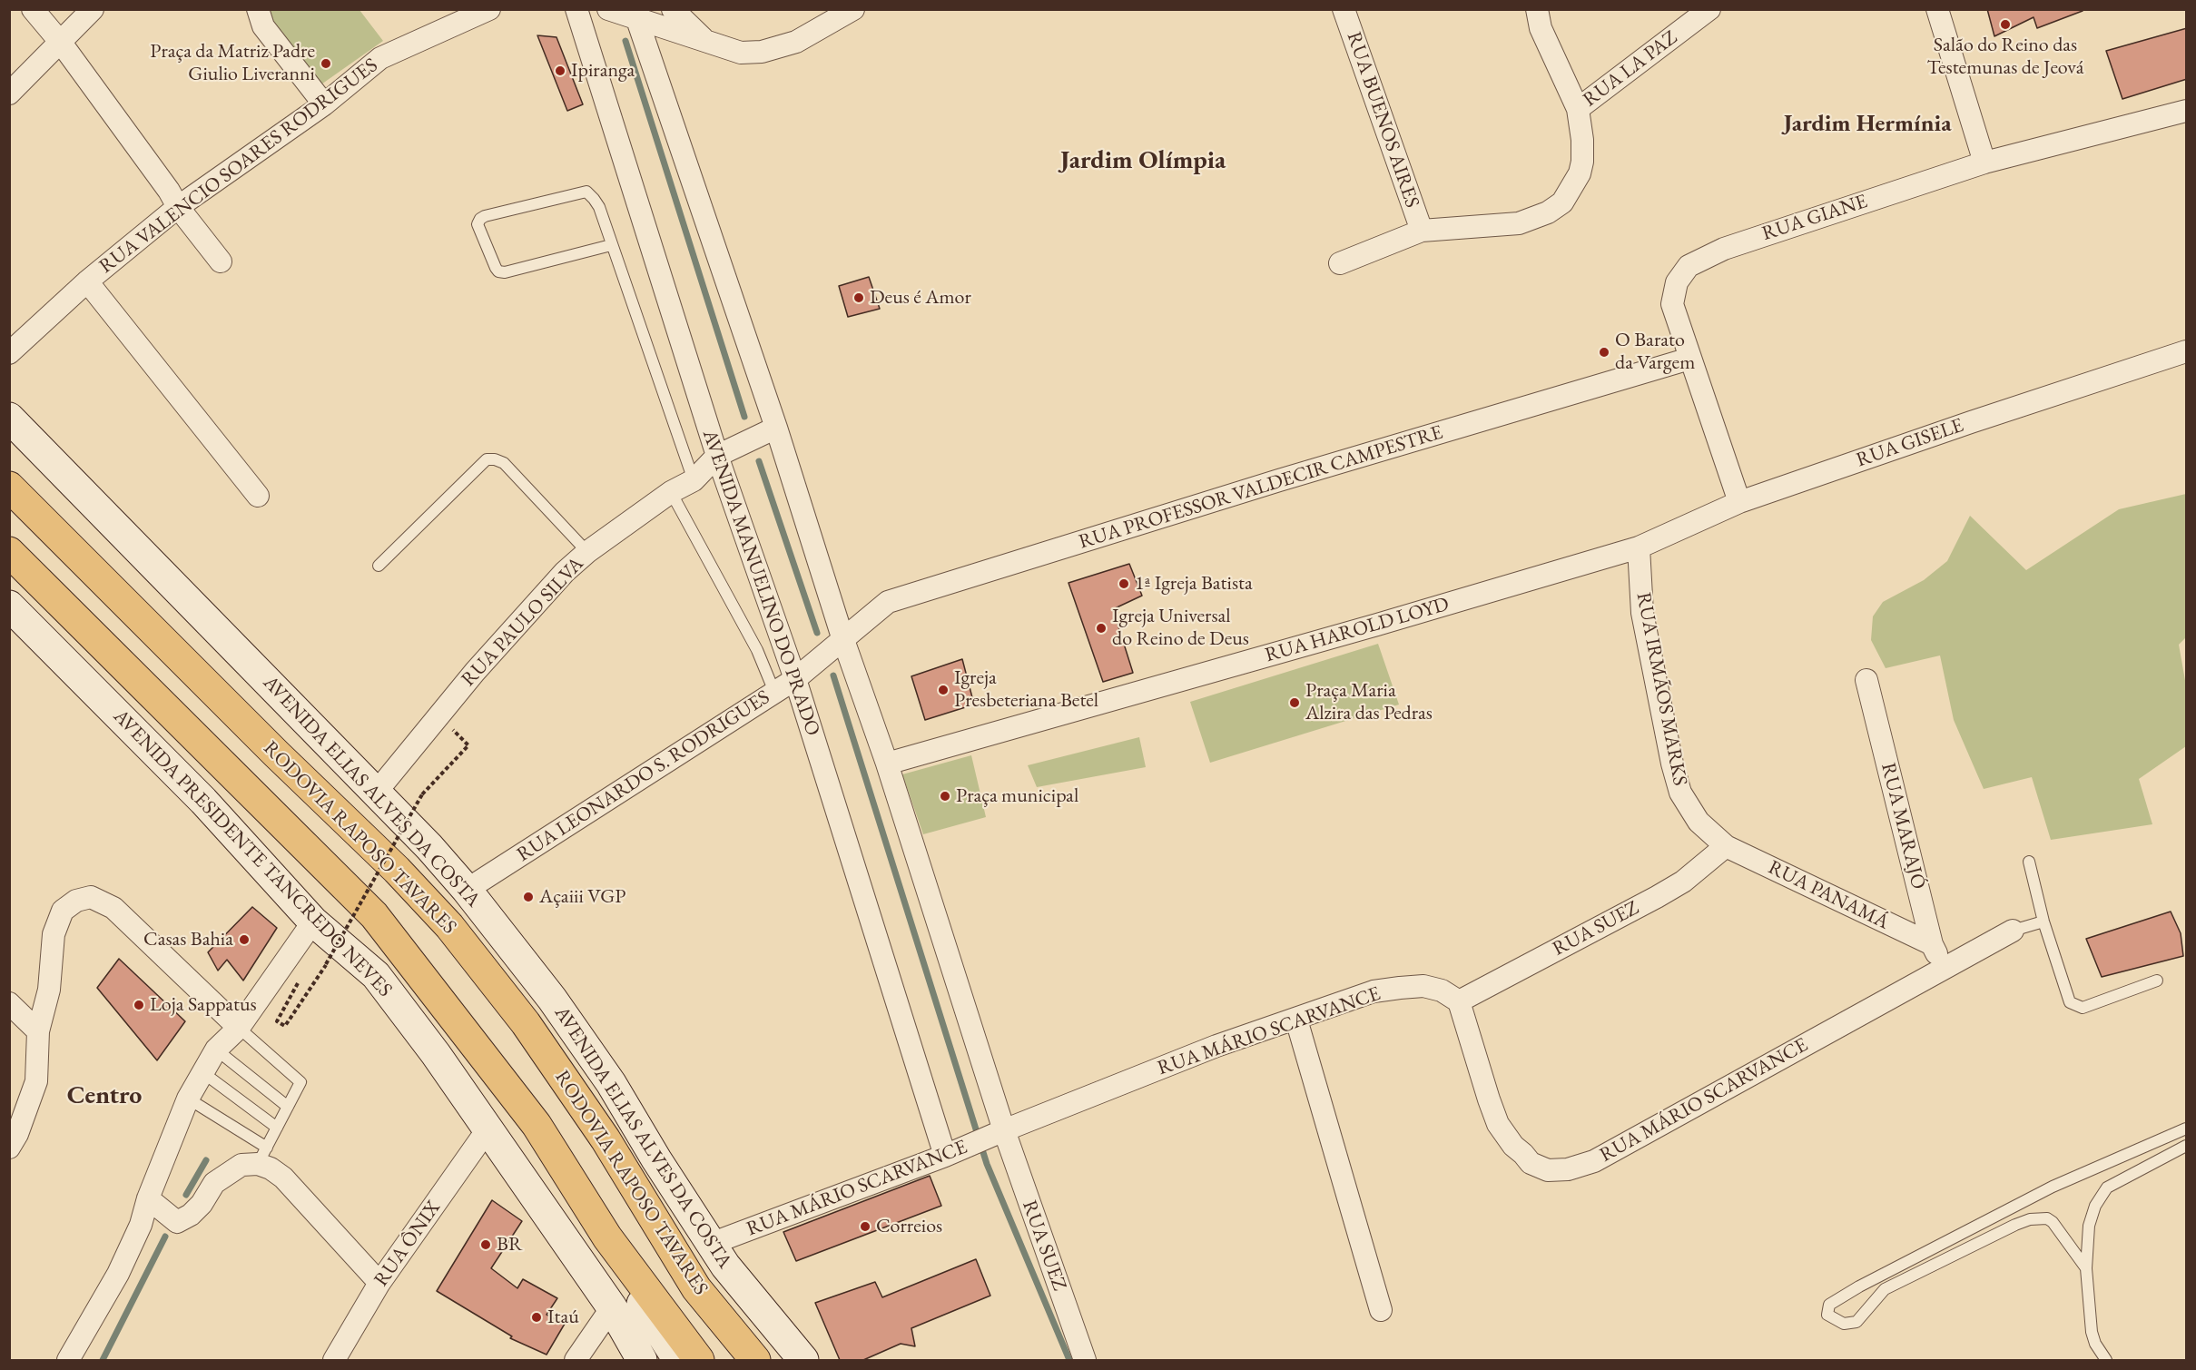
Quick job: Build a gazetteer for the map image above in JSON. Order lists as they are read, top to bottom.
{
  "streets": {
    "highway": ["RODOVIA RAPOSO TAVARES"],
    "main road": ["AVENIDA ELIAS ALVES DA COSTA", "AVENIDA PRESIDENTE TANCREDO NEVES"],
    "street": [
      "RUA LA PAZ",
      "RUA BUENOS AIRES",
      "RUA VALENCIO SOARES RODRIGUES",
      "RUA GIANE",
      "RUA GISELE",
      "RUA PROFESSOR VALDECIR CAMPESTRE",
      "AVENIDA MANUELINO DO PRADO",
      "RUA PAULO SILVA",
      "RUA HAROLD LOYD",
      "RUA IRMÃOS MARKS",
      "RUA LEONARDO S. RODRIGUES",
      "RUA MARAJÓ",
      "RUA PANAMÁ",
      "RUA SUEZ",
      "RUA MÁRIO SCARVANCE",
      "RUA ÔNIX"
    ]
  },
  "crossings": [
    ["RUA GIANE", "RUA GISELE"],
    ["RUA GIANE", "RUA PROFESSOR VALDECIR CAMPESTRE"],
    ["RUA GISELE", "RUA HAROLD LOYD"],
    ["RUA GISELE", "RUA IRMÃOS MARKS"],
    ["RUA PROFESSOR VALDECIR CAMPESTRE", "RUA LEONARDO S. RODRIGUES"],
    ["AVENIDA MANUELINO DO PRADO", "RUA PAULO SILVA"],
    ["AVENIDA MANUELINO DO PRADO", "RUA LEONARDO S. RODRIGUES"],
    ["AVENIDA MANUELINO DO PRADO", "RUA MÁRIO SCARVANCE"],
    ["RUA PAULO SILVA", "AVENIDA ELIAS ALVES DA COSTA"],
    ["RUA HAROLD LOYD", "RUA IRMÃOS MARKS"],
    ["RUA IRMÃOS MARKS", "RUA PANAMÁ"],
    ["RUA IRMÃOS MARKS", "RUA SUEZ"],
    ["RUA LEONARDO S. RODRIGUES", "AVENIDA ELIAS ALVES DA COSTA"],
    ["AVENIDA ELIAS ALVES DA COSTA", "RUA MÁRIO SCARVANCE"],
    ["RUA MARAJÓ", "RUA PANAMÁ"],
    ["RUA MARAJÓ", "RUA MÁRIO SCARVANCE"],
    ["AVENIDA PRESIDENTE TANCREDO NEVES", "RUA ÔNIX"],
    ["RUA PANAMÁ", "RUA SUEZ"],
    ["RUA SUEZ", "RUA MÁRIO SCARVANCE"]
  ],
  "districts": ["Jardim Hermínia", "Jardim Olímpia", "Centro"],
  "places": [
    "Salão do Reino das Testemunas de Jeová",
    "Praça da Matriz Padre Giulio Liveranni",
    "Ipiranga",
    "Deus é Amor",
    "O Barato da Vargem",
    "1ª Igreja Batista",
    "Igreja Universal do Reino de Deus",
    "Igreja Presbeteriana Betel",
    "Praça Maria Alzira das Pedras",
    "Praça municipal",
    "Açaiii VGP",
    "Casas Bahia",
    "Loja Sappatus",
    "Correios",
    "BR",
    "Itaú"
  ]
}
